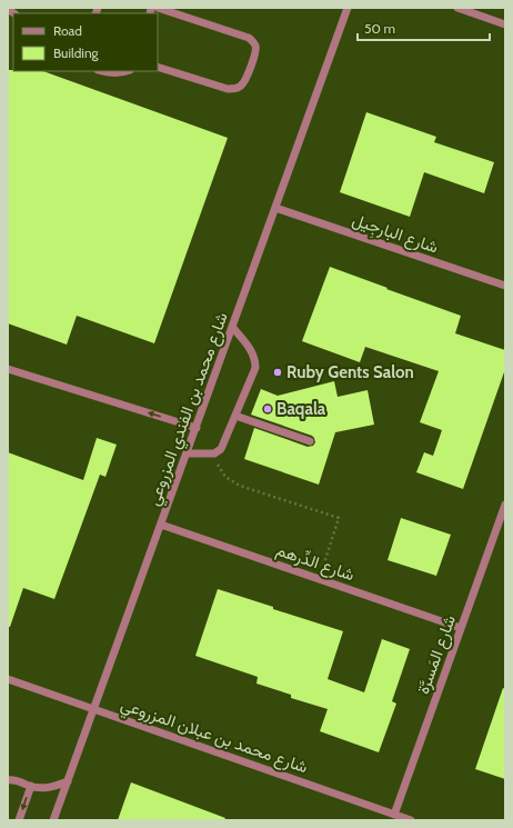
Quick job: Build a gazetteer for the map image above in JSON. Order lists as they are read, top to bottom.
{
  "streets": {
    "street": [
      "شارع البارجِيل",
      "شارع محمد بن الفندي المزروعي",
      "شارع الدِّرهم",
      "شارع المَسرَّة",
      "شارع محمد بن عبلان المزروعي"
    ]
  },
  "crossings": [
    ["شارع البارجِيل", "شارع محمد بن الفندي المزروعي"],
    ["شارع محمد بن الفندي المزروعي", "شارع الدِّرهم"],
    ["شارع محمد بن الفندي المزروعي", "شارع محمد بن عبلان المزروعي"],
    ["شارع الدِّرهم", "شارع المَسرَّة"],
    ["شارع المَسرَّة", "شارع محمد بن عبلان المزروعي"]
  ],
  "places": ["Ruby Gents Salon", "Baqala"],
  "legend": ["Road", "Building"],
  "scale_bar": "50 m"
}
